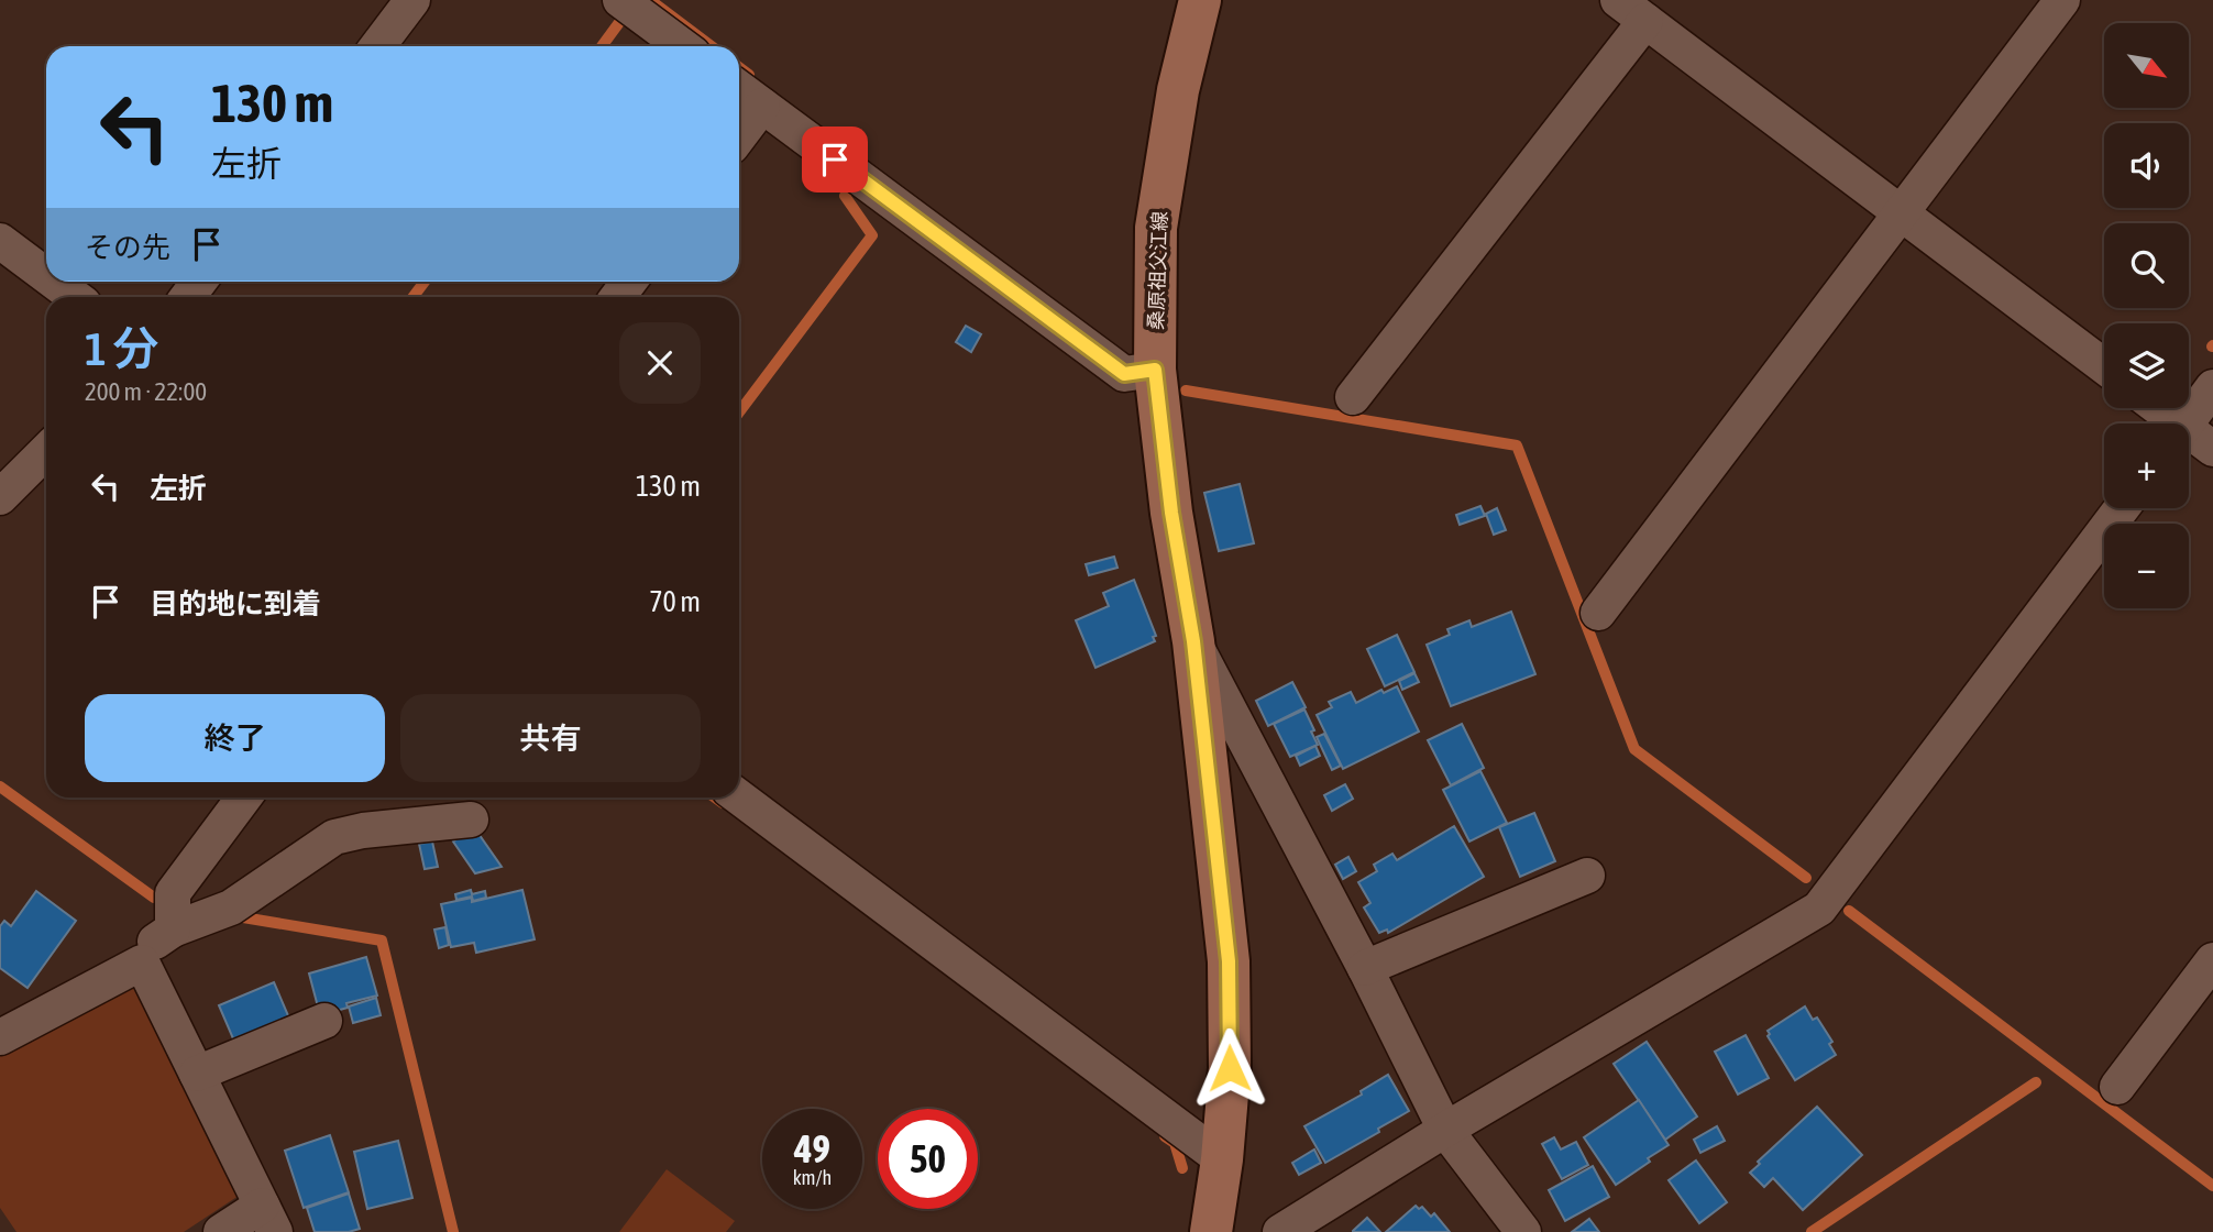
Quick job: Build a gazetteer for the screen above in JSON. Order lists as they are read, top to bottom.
{
  "streets": {
    "main road": ["桑原祖父江線"]
  },
  "north": "bottom right",
  "page": {
    "map_buttons": ["+", "−"],
    "turn": ["130 m", "左折"],
    "then": "その先",
    "heading": ["1 分", "200 m · 22:00"],
    "list": [
      {
        "name": "左折",
        "value": "130 m"
      },
      {
        "name": "目的地に到着",
        "value": "70 m"
      }
    ],
    "buttons": ["終了", "共有"],
    "speed": "49 km/h",
    "limit": "50"
  }
}
